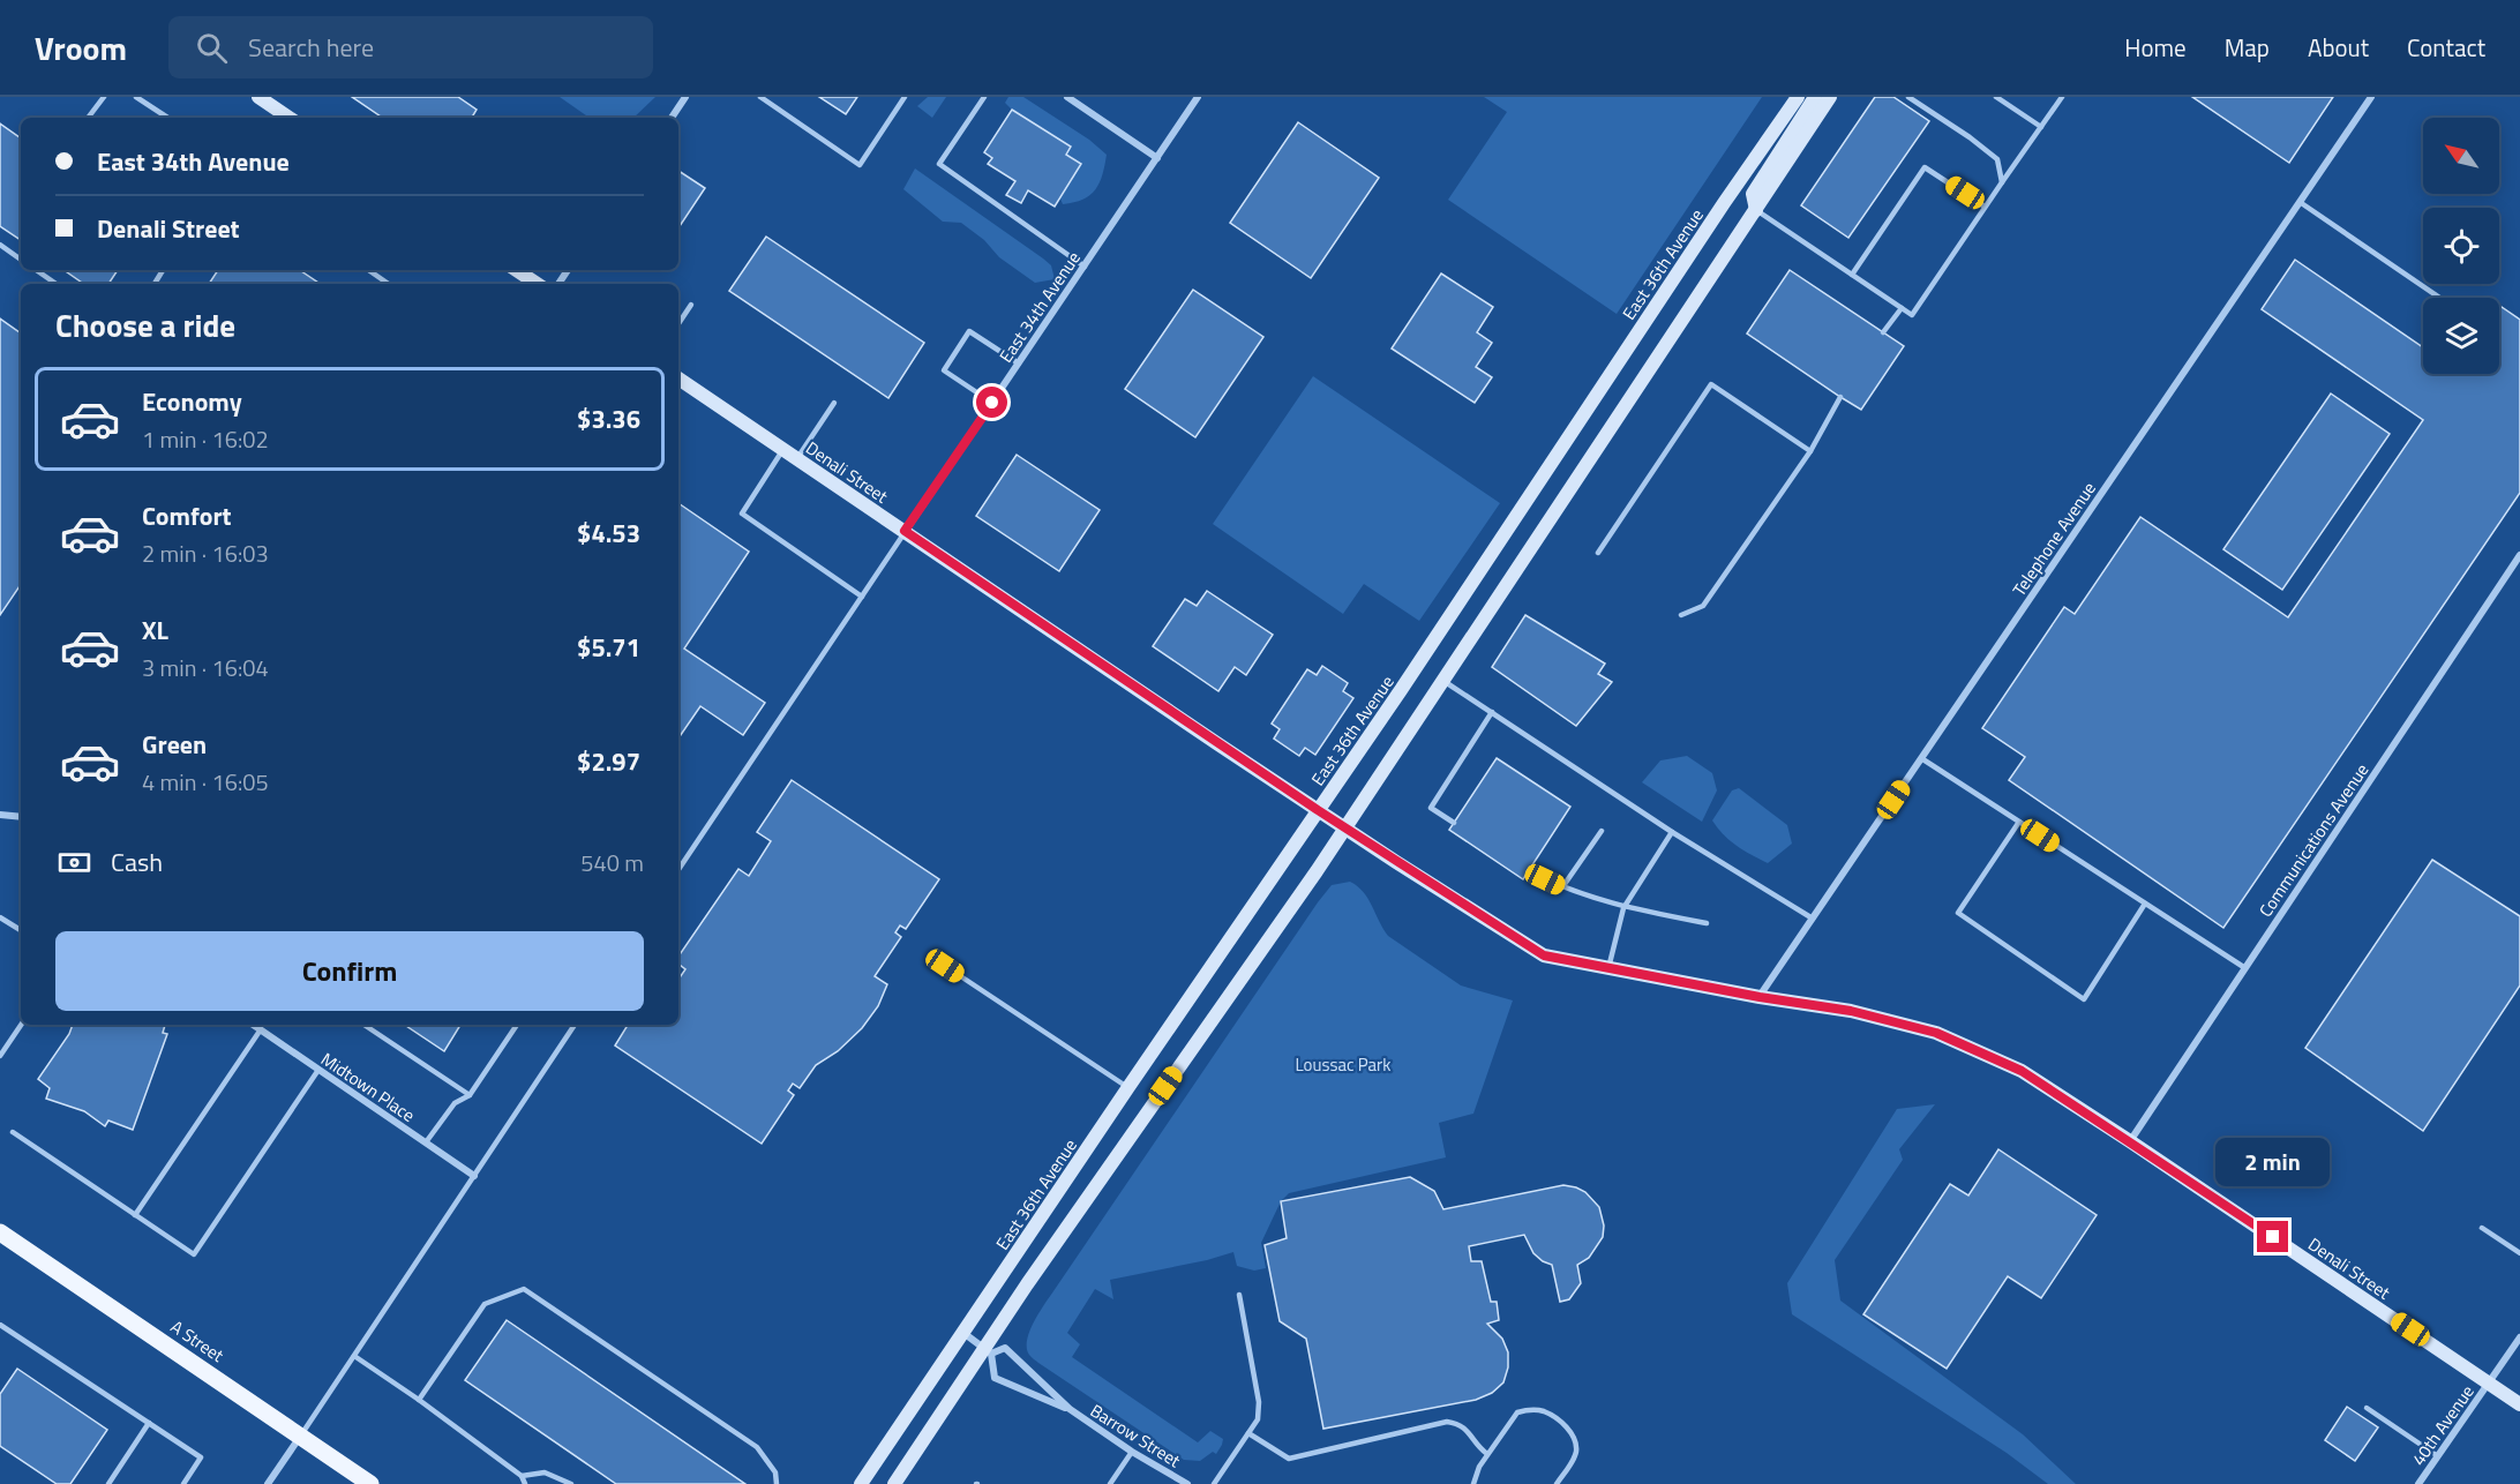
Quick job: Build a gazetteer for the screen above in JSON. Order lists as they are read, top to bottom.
{
  "streets": {
    "main road": ["East 36th Avenue", "Denali Street", "A Street"],
    "street": [
      "East 34th Avenue",
      "Telephone Avenue",
      "Communications Avenue",
      "Midtown Place",
      "40th Avenue",
      "Barrow Street"
    ]
  },
  "crossings": [
    ["East 36th Avenue", "Denali Street"],
    ["East 36th Avenue", "Barrow Street"],
    ["East 34th Avenue", "Denali Street"],
    ["Denali Street", "Telephone Avenue"],
    ["Denali Street", "Communications Avenue"],
    ["Denali Street", "40th Avenue"]
  ],
  "parks": ["Loussac Park"],
  "north": "top left",
  "page": {
    "header": "Vroom",
    "search": "Search here",
    "nav": [
      "Home",
      "Map",
      "About",
      "Contact"
    ],
    "banner": ["East 34th Avenue", "Denali Street"],
    "heading": "Choose a ride",
    "list": [
      {
        "name": "Economy",
        "note": "1 min · 16:02",
        "value": "$3.36"
      },
      {
        "name": "Comfort",
        "note": "2 min · 16:03",
        "value": "$4.53"
      },
      {
        "name": "XL",
        "note": "3 min · 16:04",
        "value": "$5.71"
      },
      {
        "name": "Green",
        "note": "4 min · 16:05",
        "value": "$2.97"
      }
    ],
    "pay": ["Cash", "540 m"],
    "buttons": "Confirm",
    "bubble": "2 min"
  }
}
